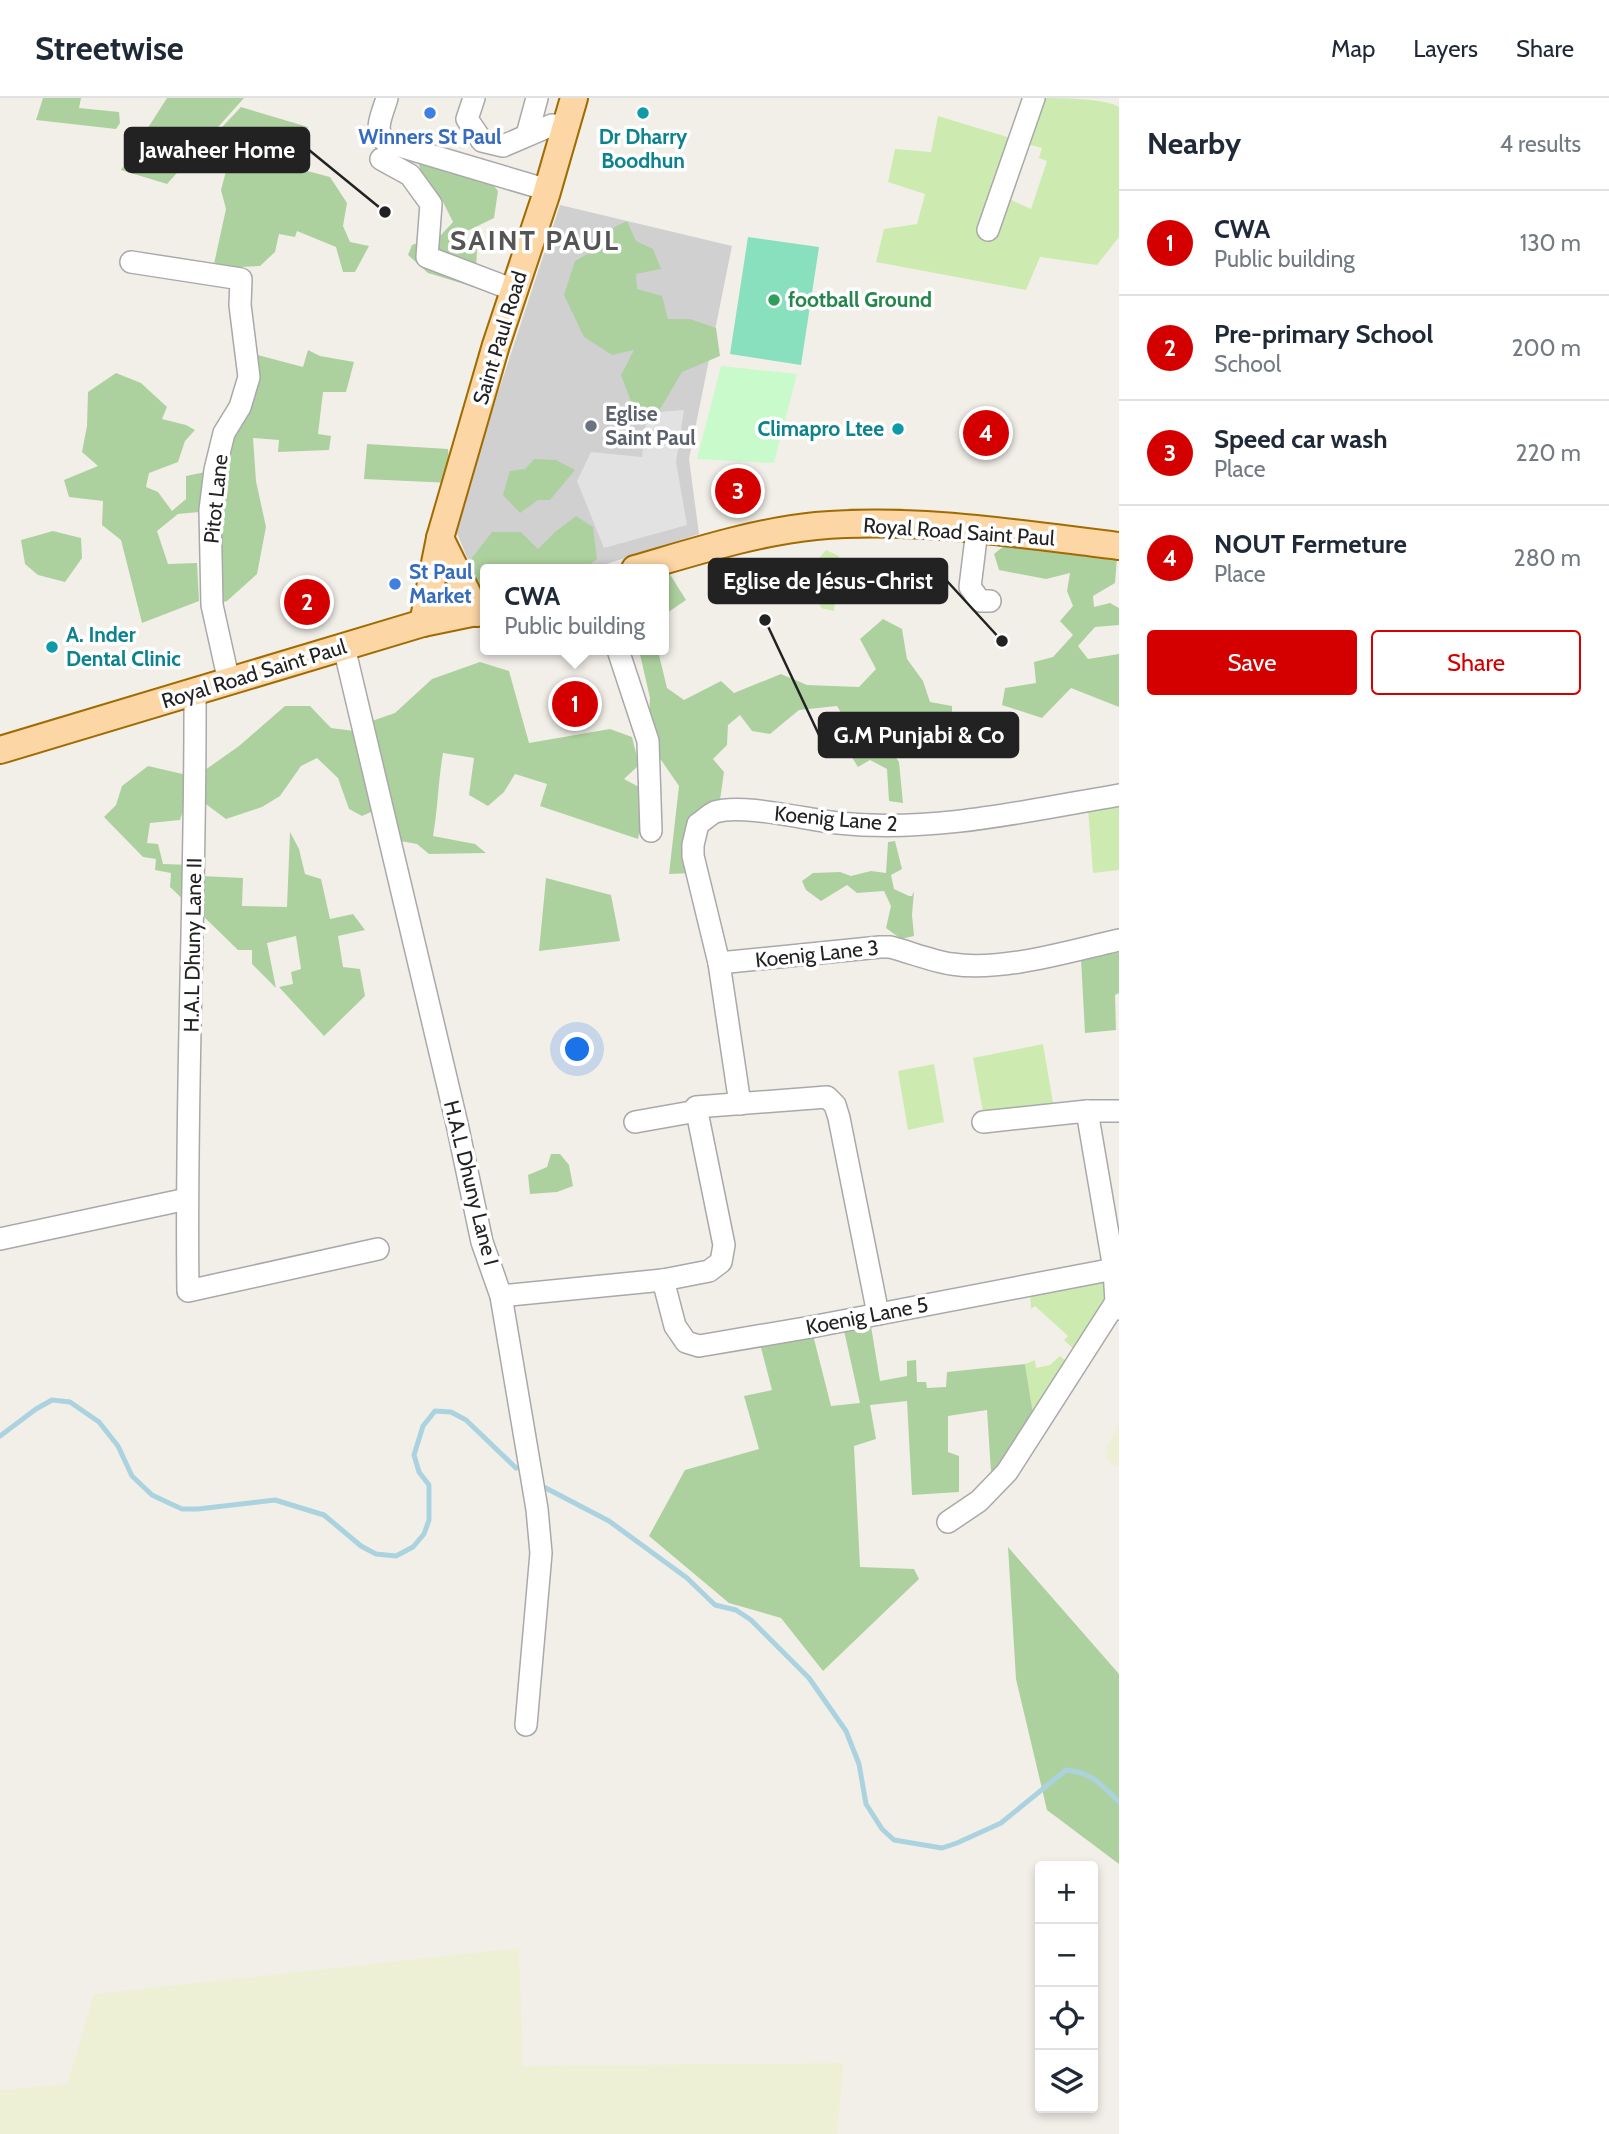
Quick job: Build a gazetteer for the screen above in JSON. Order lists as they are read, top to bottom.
{
  "streets": {
    "main road": ["Saint Paul Road", "Royal Road Saint Paul"],
    "street": [
      "Pitot Lane",
      "Koenig Lane 2",
      "H.A.L Dhuny Lane II",
      "Koenig Lane 3",
      "H.A.L Dhuny Lane I",
      "Koenig Lane 5"
    ]
  },
  "crossings": [
    ["Saint Paul Road", "Royal Road Saint Paul"],
    ["Pitot Lane", "Royal Road Saint Paul"],
    ["Royal Road Saint Paul", "H.A.L Dhuny Lane II"],
    ["Royal Road Saint Paul", "H.A.L Dhuny Lane I"],
    ["Koenig Lane 2", "Koenig Lane 3"]
  ],
  "districts": ["SAINT PAUL"],
  "places": [
    "Winners St Paul",
    "Dr Dharry Boodhun",
    "Jawaheer Home",
    "football Ground",
    "Eglise Saint Paul",
    "Climapro Ltee",
    "St Paul Market",
    "G.M Punjabi & Co",
    "Eglise de Jésus-Christ",
    "A. Inder Dental Clinic"
  ],
  "page": {
    "header": "Streetwise",
    "nav": ["Map", "Layers", "Share"],
    "heading": ["Nearby", "4 results"],
    "list": [
      {
        "mark": "1",
        "name": "CWA",
        "note": "Public building",
        "value": "130 m"
      },
      {
        "mark": "2",
        "name": "Pre-primary School",
        "note": "School",
        "value": "200 m"
      },
      {
        "mark": "3",
        "name": "Speed car wash",
        "note": "Place",
        "value": "220 m"
      },
      {
        "mark": "4",
        "name": "NOUT Fermeture",
        "note": "Place",
        "value": "280 m"
      }
    ],
    "pins": [
      "4",
      "3",
      "2",
      "1"
    ],
    "popup": ["CWA", "Public building"],
    "buttons": ["Save", "Share"],
    "map_buttons": ["+", "−"]
  }
}
